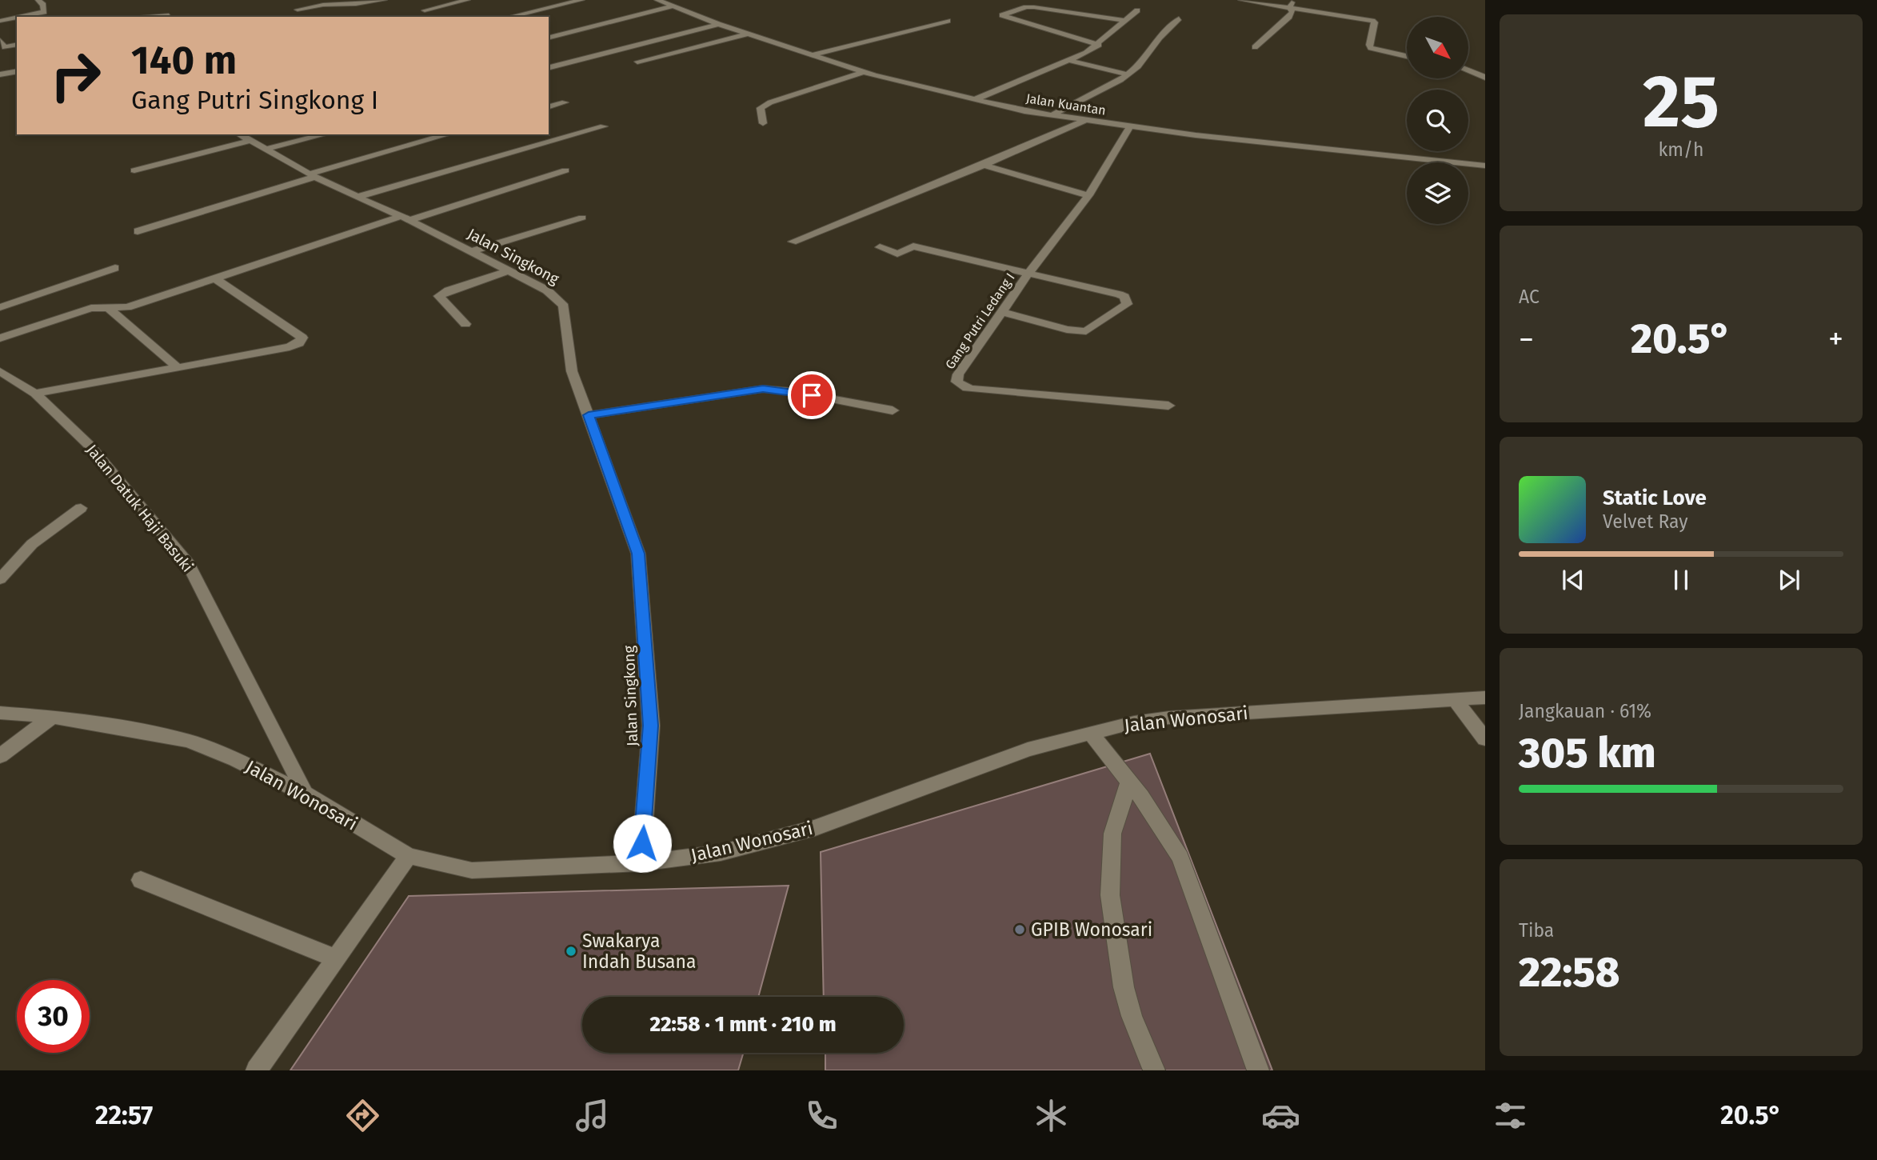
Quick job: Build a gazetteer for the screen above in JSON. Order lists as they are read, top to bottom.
{
  "streets": {
    "street": [
      "Jalan Kuantan",
      "Jalan Singkong",
      "Gang Putri Ledang I",
      "Jalan Datuk Haji Basuki",
      "Jalan Wonosari"
    ]
  },
  "crossings": [
    ["Jalan Kuantan", "Gang Putri Ledang I"],
    ["Jalan Singkong", "Jalan Wonosari"],
    ["Jalan Datuk Haji Basuki", "Jalan Wonosari"]
  ],
  "places": ["GPIB Wonosari", "Swakarya Indah Busana"],
  "north": "bottom right",
  "page": {
    "tile": [
      ["25", "km/h"],
      "AC",
      ["Jangkauan · 61%", "305 km"],
      ["Tiba", "22:58"]
    ],
    "turn": ["140 m", "Gang Putri Singkong I"],
    "heat": ["−", "20.5°", "+"],
    "song": ["Static Love", "Velvet Ray"],
    "limit": "30",
    "trip": "22:58 · 1 mnt · 210 m",
    "tabs": ["22:57", "20.5°"]
  }
}
